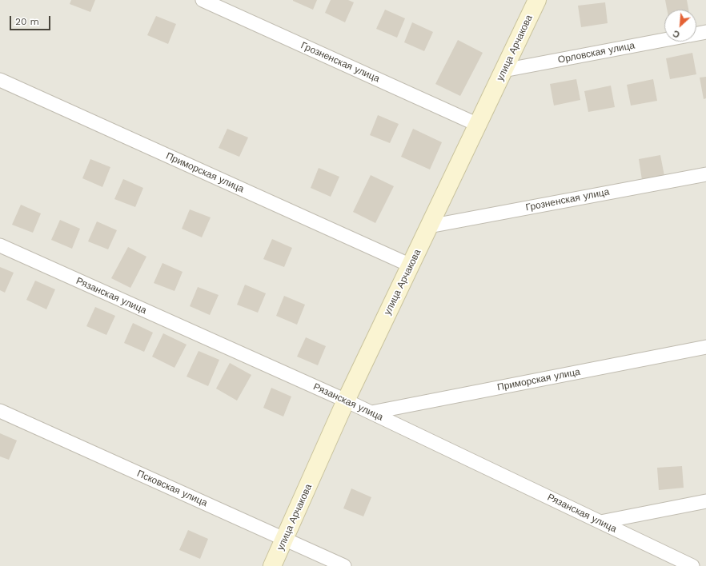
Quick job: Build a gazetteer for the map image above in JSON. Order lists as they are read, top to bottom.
{
  "streets": {
    "street": [
      "улица Арчакова",
      "Орловская улица",
      "Грозненская улица",
      "Приморская улица",
      "Рязанская улица",
      "Псковская улица"
    ]
  },
  "crossings": [
    ["улица Арчакова", "Орловская улица"],
    ["улица Арчакова", "Грозненская улица"],
    ["улица Арчакова", "Приморская улица"],
    ["улица Арчакова", "Рязанская улица"],
    ["улица Арчакова", "Псковская улица"],
    ["Приморская улица", "Рязанская улица"]
  ],
  "scale_bar": "20 m",
  "north": "bottom left"
}
